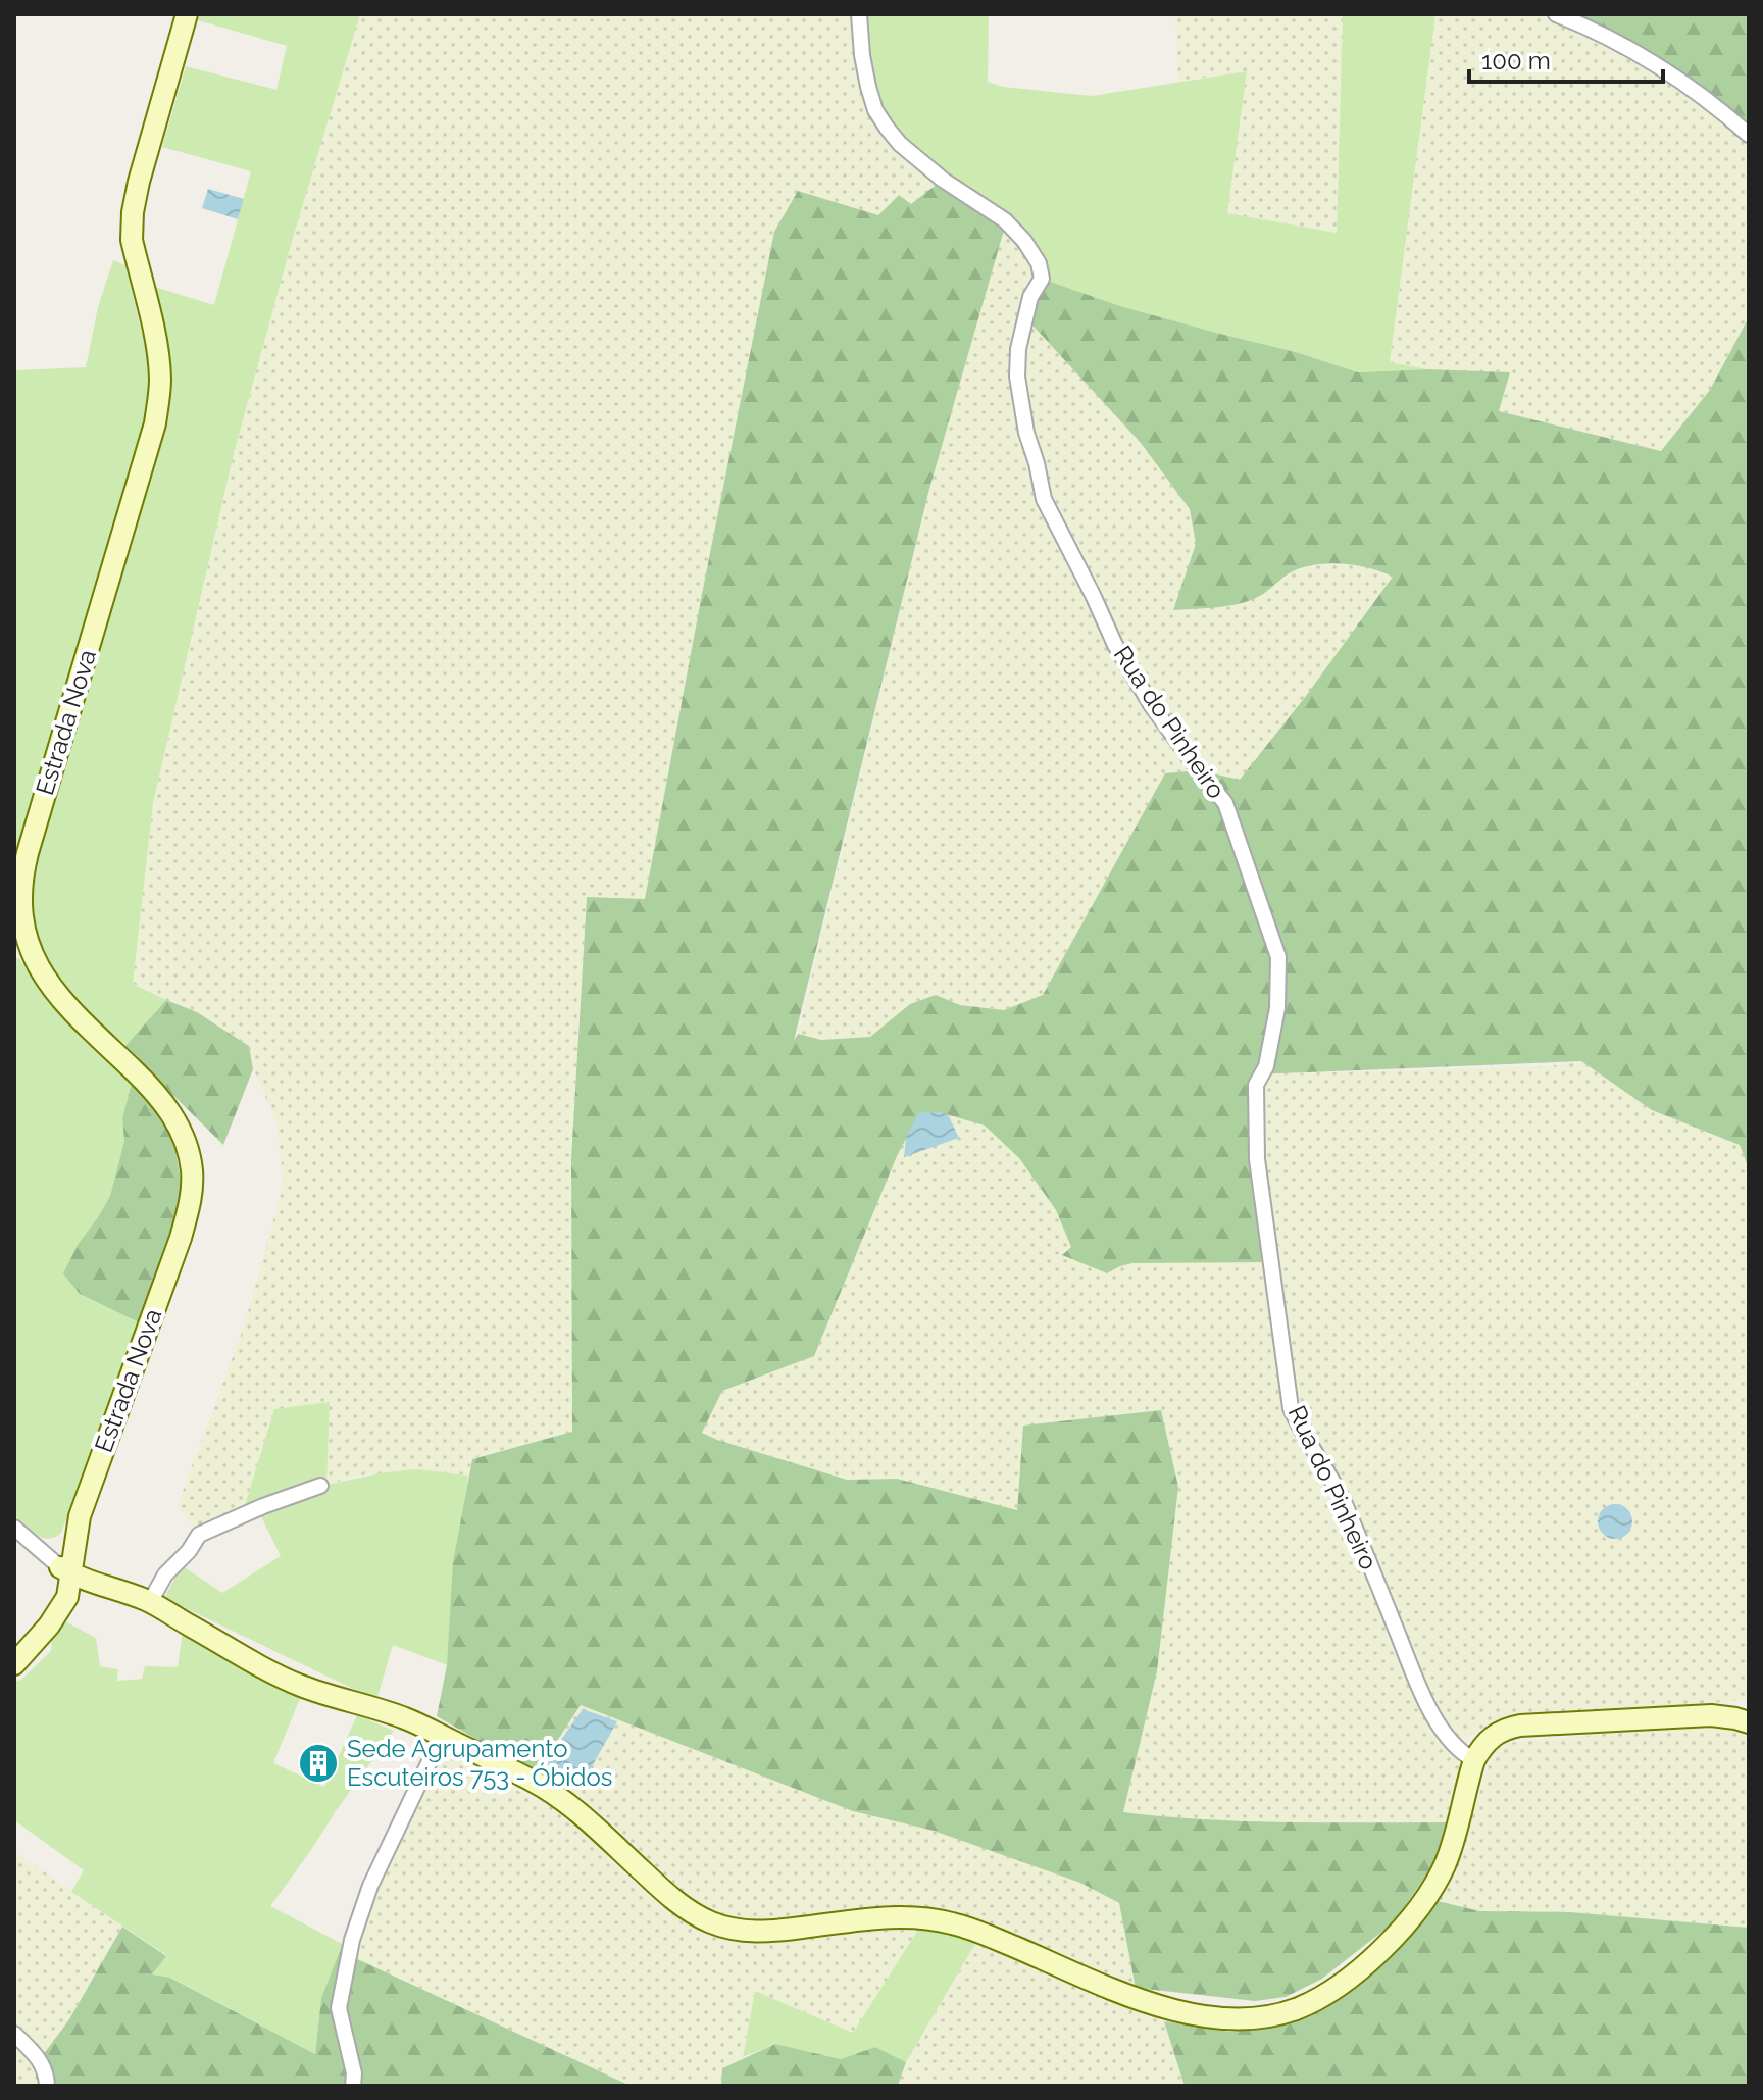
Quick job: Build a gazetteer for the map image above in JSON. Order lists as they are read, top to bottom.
{
  "streets": {
    "street": ["Estrada Nova", "Rua do Pinheiro"]
  },
  "places": {
    "building": ["Sede Agrupamento Escuteiros 753 - Óbidos"]
  },
  "scale_bar": "100 m"
}
